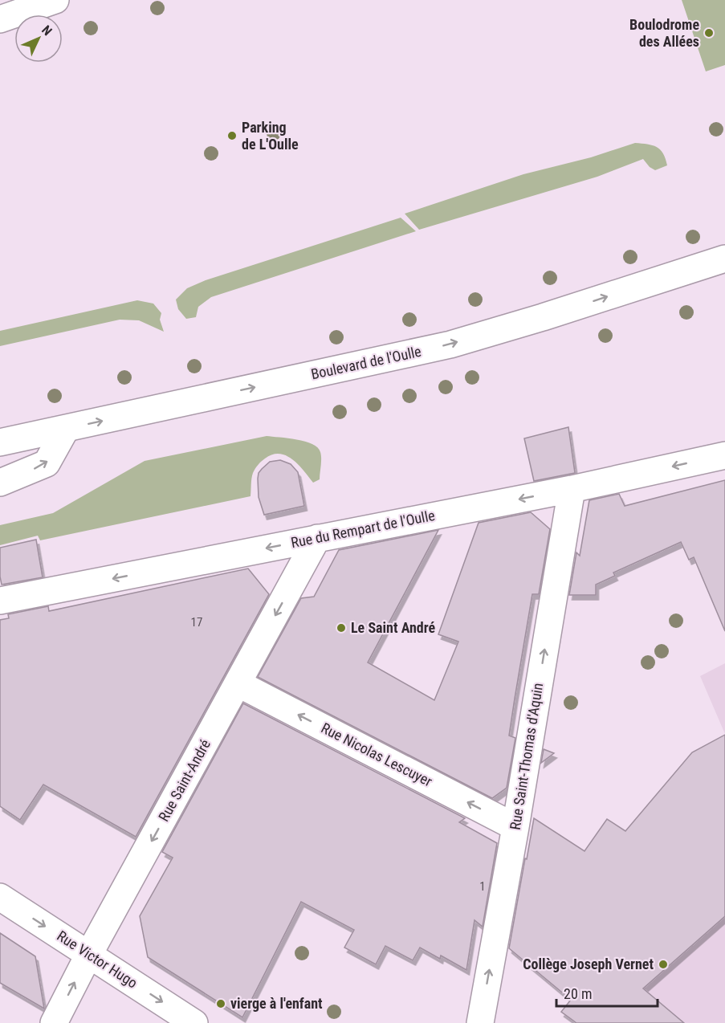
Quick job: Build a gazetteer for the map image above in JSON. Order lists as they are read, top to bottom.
{
  "streets": {
    "street": [
      "Boulevard de l'Oulle",
      "Rue du Rempart de l'Oulle",
      "Rue Nicolas Lescuyer",
      "Rue Saint-Thomas d'Aquin",
      "Rue Saint-André",
      "Rue Victor Hugo"
    ]
  },
  "crossings": [
    ["Rue du Rempart de l'Oulle", "Rue Saint-Thomas d'Aquin"],
    ["Rue du Rempart de l'Oulle", "Rue Saint-André"],
    ["Rue Nicolas Lescuyer", "Rue Saint-Thomas d'Aquin"],
    ["Rue Nicolas Lescuyer", "Rue Saint-André"],
    ["Rue Saint-André", "Rue Victor Hugo"]
  ],
  "one_way": [
    "Boulevard de l'Oulle",
    "Rue du Rempart de l'Oulle",
    "Rue Nicolas Lescuyer",
    "Rue Saint-Thomas d'Aquin",
    "Rue Victor Hugo"
  ],
  "places": [
    "Boulodrome des Allées",
    "Parking de L'Oulle",
    "Le Saint André",
    "Collège Joseph Vernet",
    "vierge à l'enfant"
  ],
  "house_numbers": ["17", "1"],
  "scale_bar": "20 m",
  "north": "top right"
}
